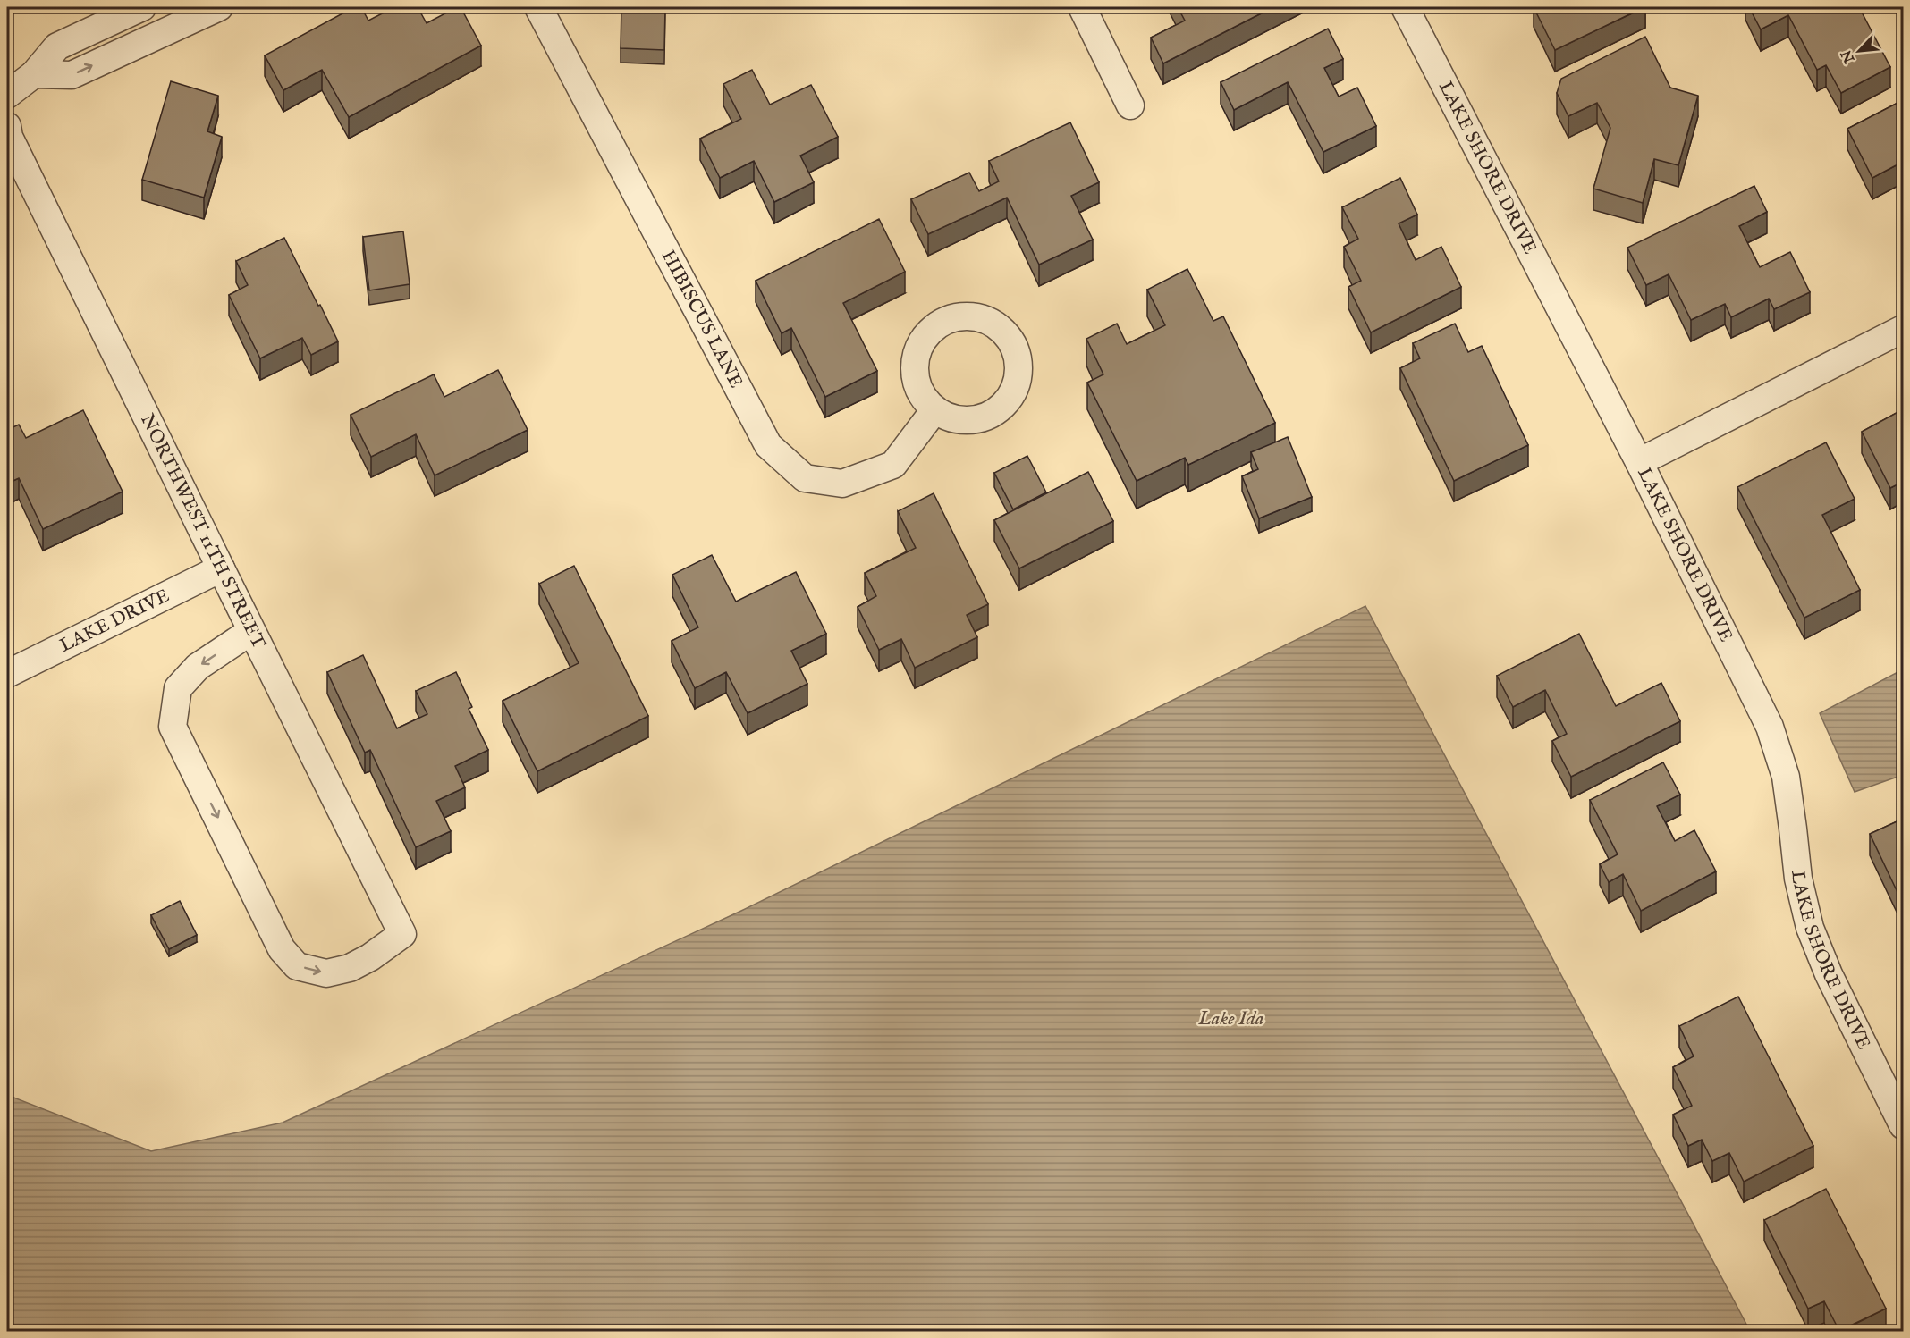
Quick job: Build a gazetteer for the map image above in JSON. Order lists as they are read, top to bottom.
{
  "streets": {
    "street": [
      "LAKE SHORE DRIVE",
      "HIBISCUS LANE",
      "NORTHWEST 11TH STREET",
      "LAKE DRIVE"
    ]
  },
  "crossings": [
    ["NORTHWEST 11TH STREET", "LAKE DRIVE"]
  ],
  "water": ["Lake Ida"],
  "north": "bottom left"
}
